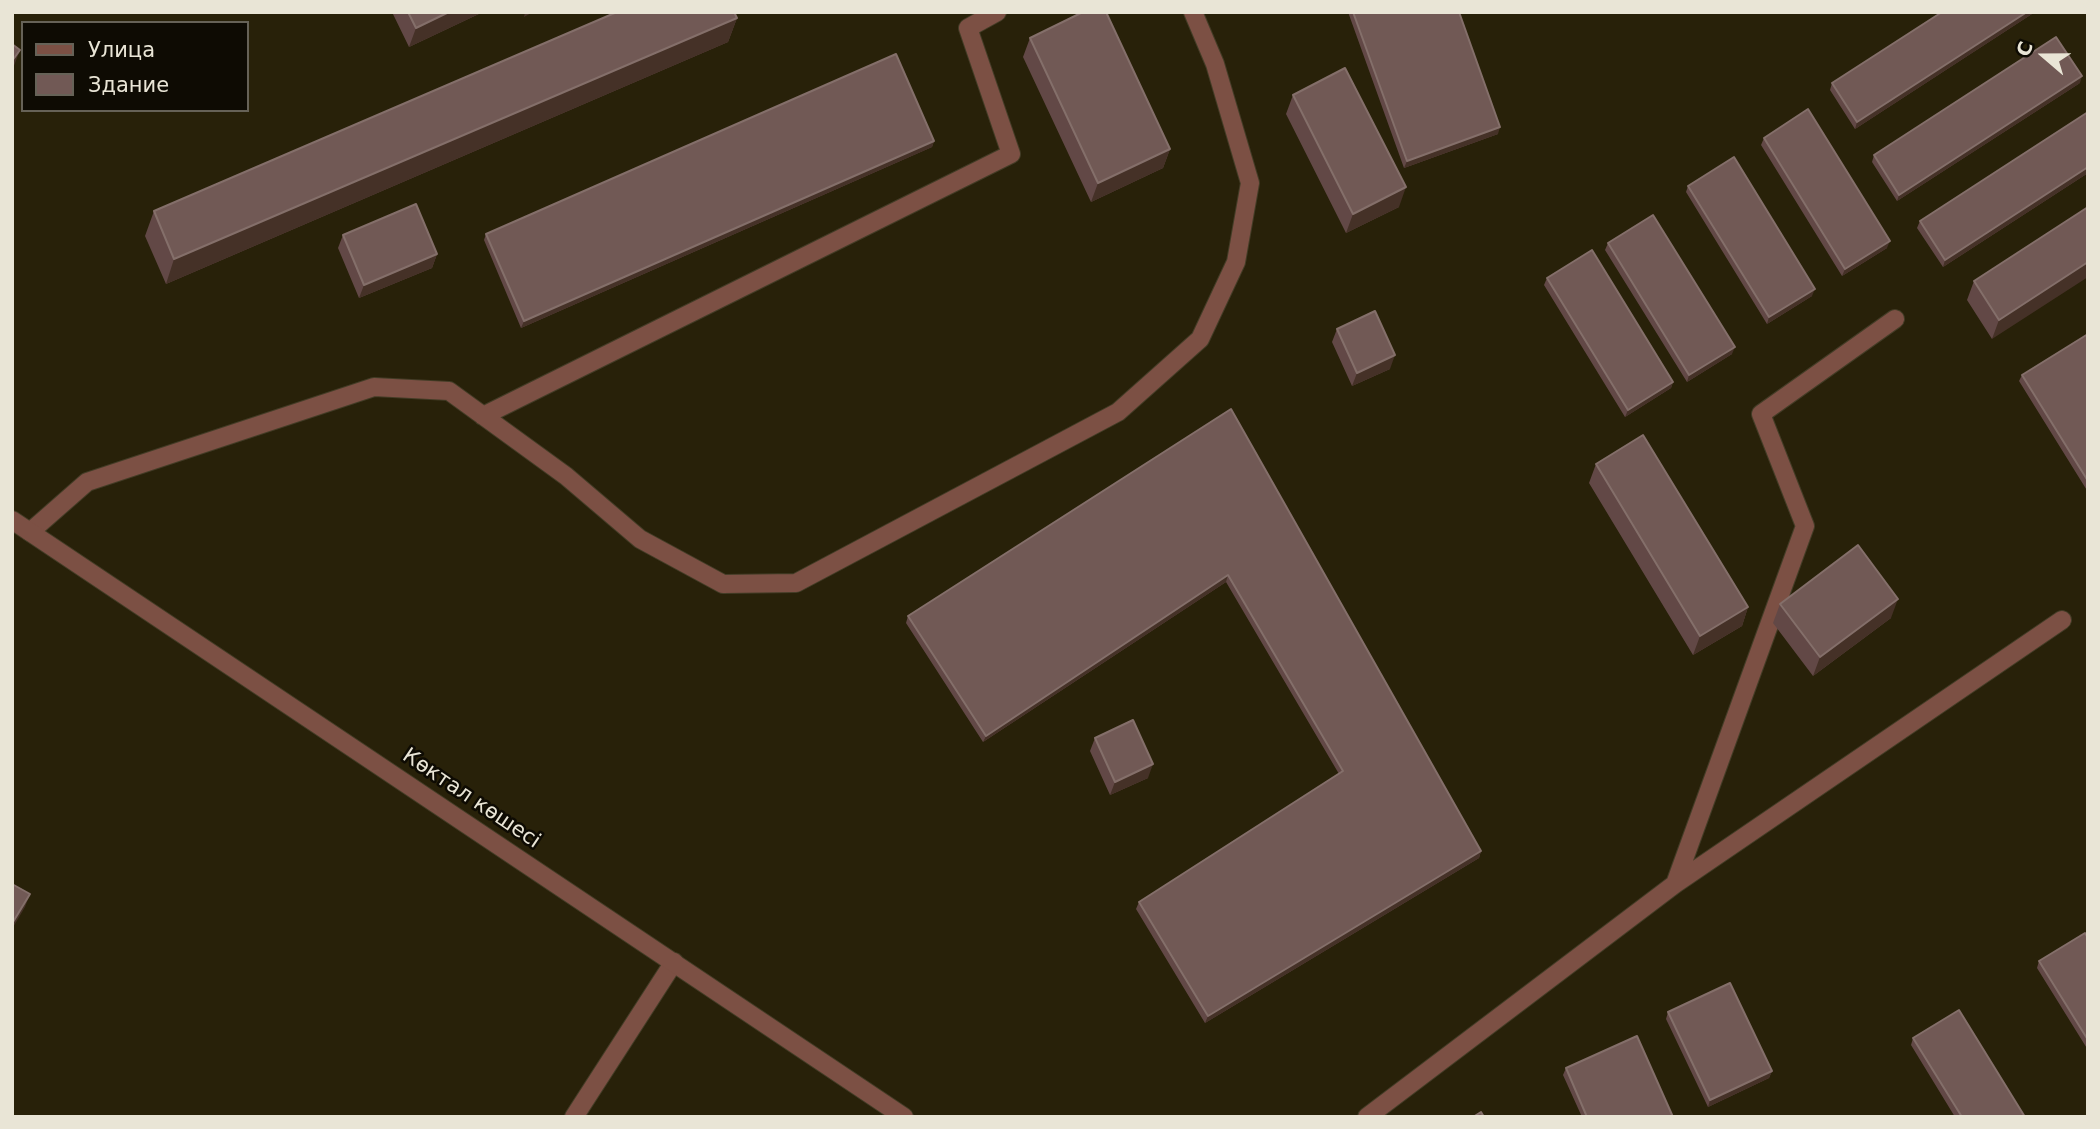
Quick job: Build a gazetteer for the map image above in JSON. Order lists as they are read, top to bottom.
{
  "streets": {
    "street": ["Көктал көшесі"]
  },
  "legend": ["Улица", "Здание"],
  "north": "left"
}
